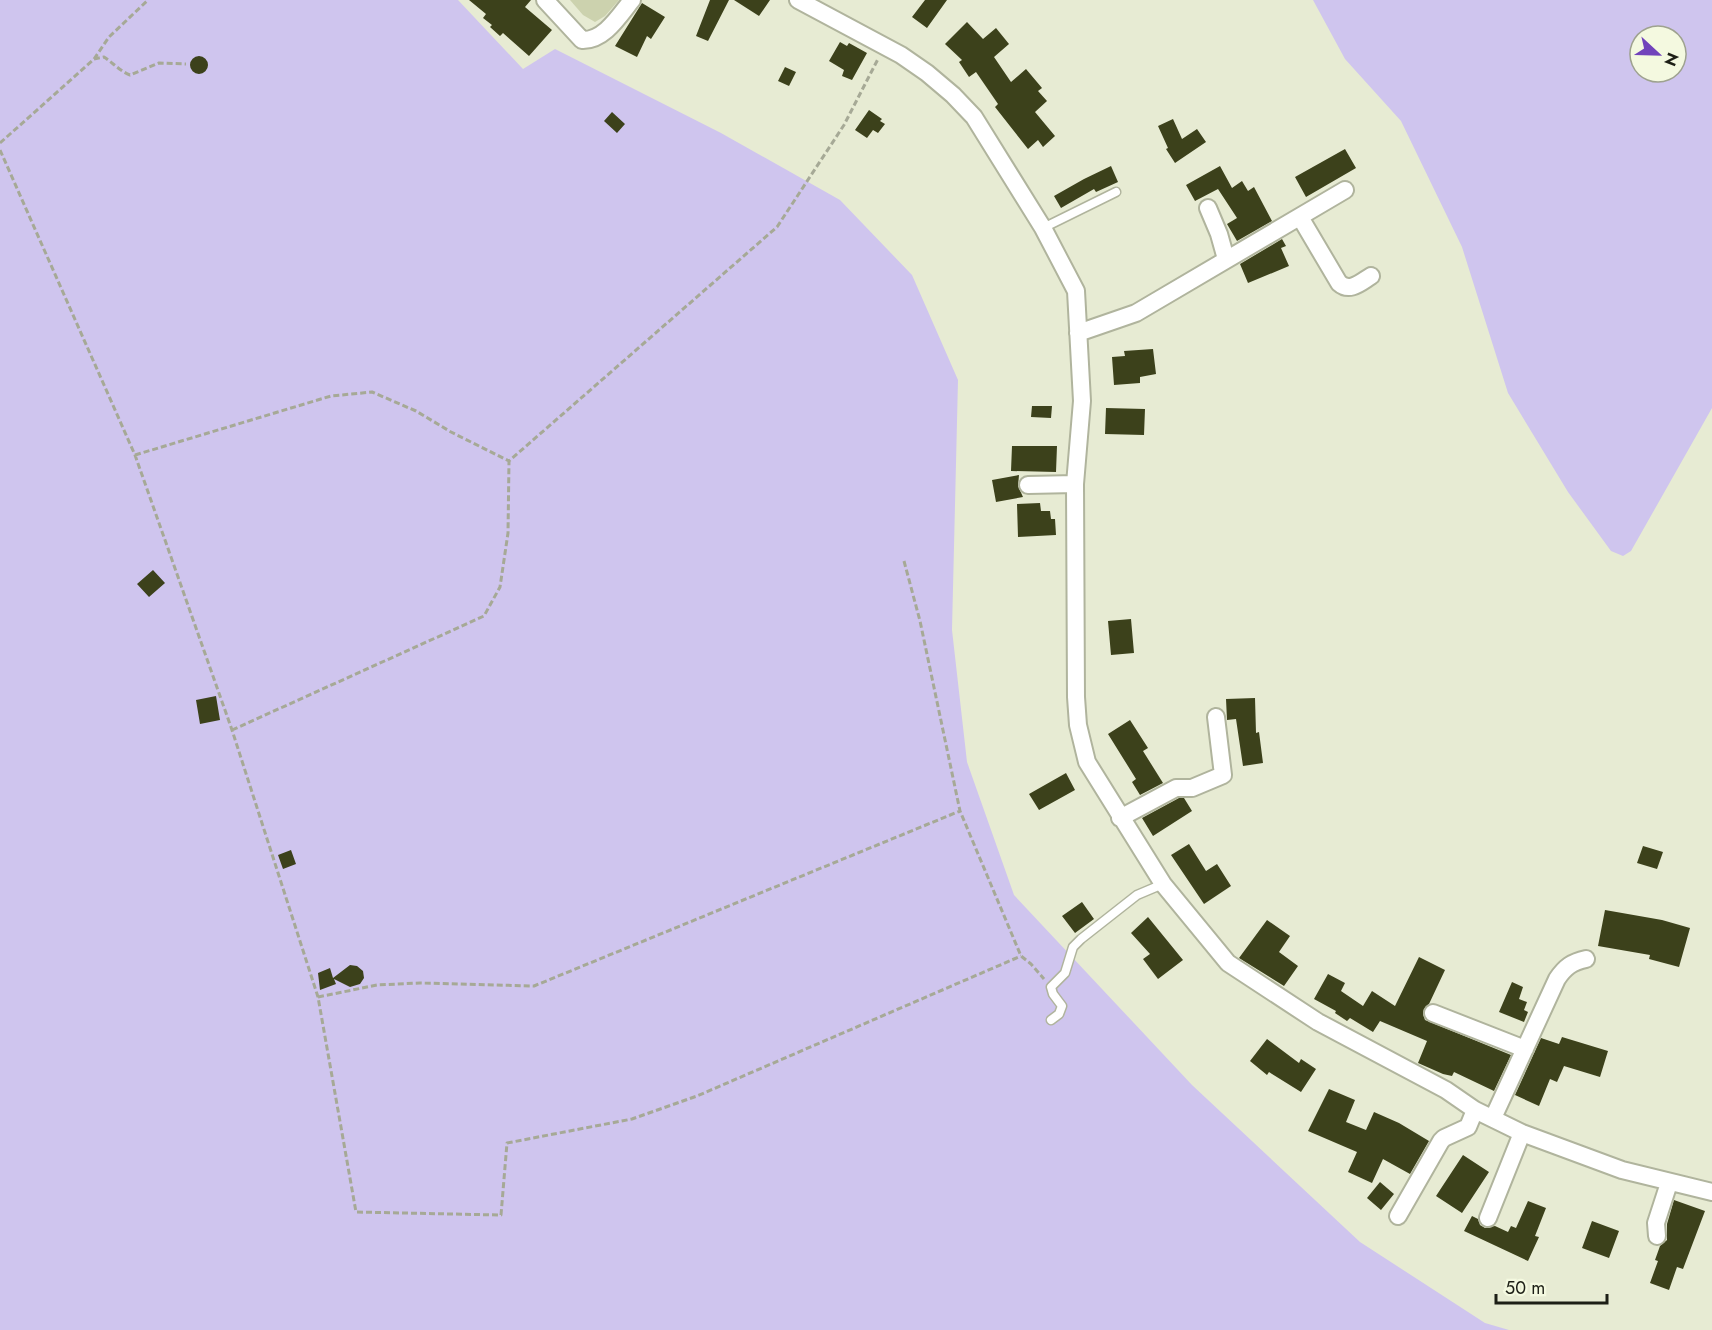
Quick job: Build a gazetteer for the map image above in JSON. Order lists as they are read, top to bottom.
{
  "scale_bar": "50 m",
  "north": "right"
}
